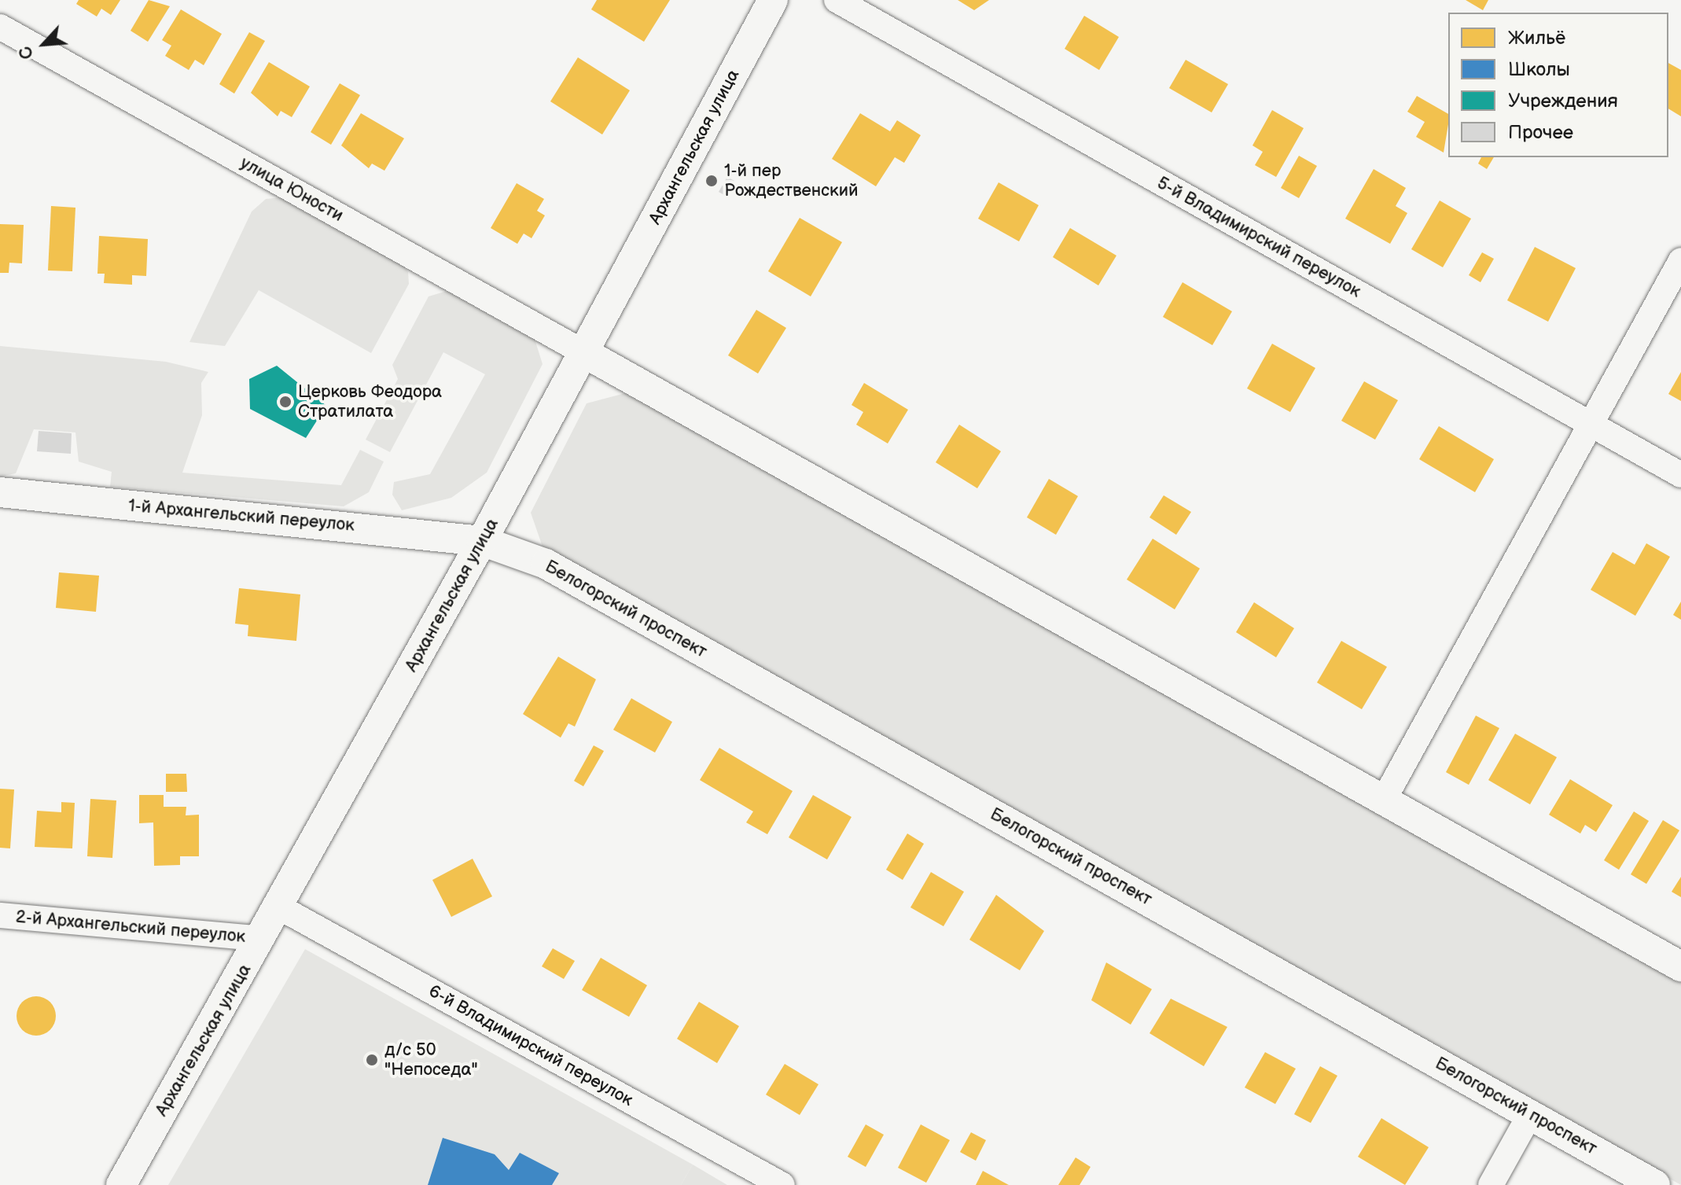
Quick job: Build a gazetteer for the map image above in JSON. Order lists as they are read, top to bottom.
{
  "streets": {
    "street": [
      "Архангельская улица",
      "улица Юности",
      "5-й Владимирский переулок",
      "1-й Архангельский переулок",
      "Белогорский проспект",
      "2-й Архангельский переулок",
      "6-й Владимирский переулок"
    ]
  },
  "crossings": [
    ["Архангельская улица", "улица Юности"],
    ["Архангельская улица", "1-й Архангельский переулок"],
    ["Архангельская улица", "Белогорский проспект"],
    ["Архангельская улица", "2-й Архангельский переулок"],
    ["Архангельская улица", "6-й Владимирский переулок"],
    ["1-й Архангельский переулок", "Белогорский проспект"]
  ],
  "places": ["1-й пер Рождественский", "Церковь Феодора Стратилата", "д/с 50 \"Непоседа\""],
  "legend": [
    "Жильё",
    "Школы",
    "Учреждения",
    "Прочее"
  ],
  "north": "bottom left"
}
